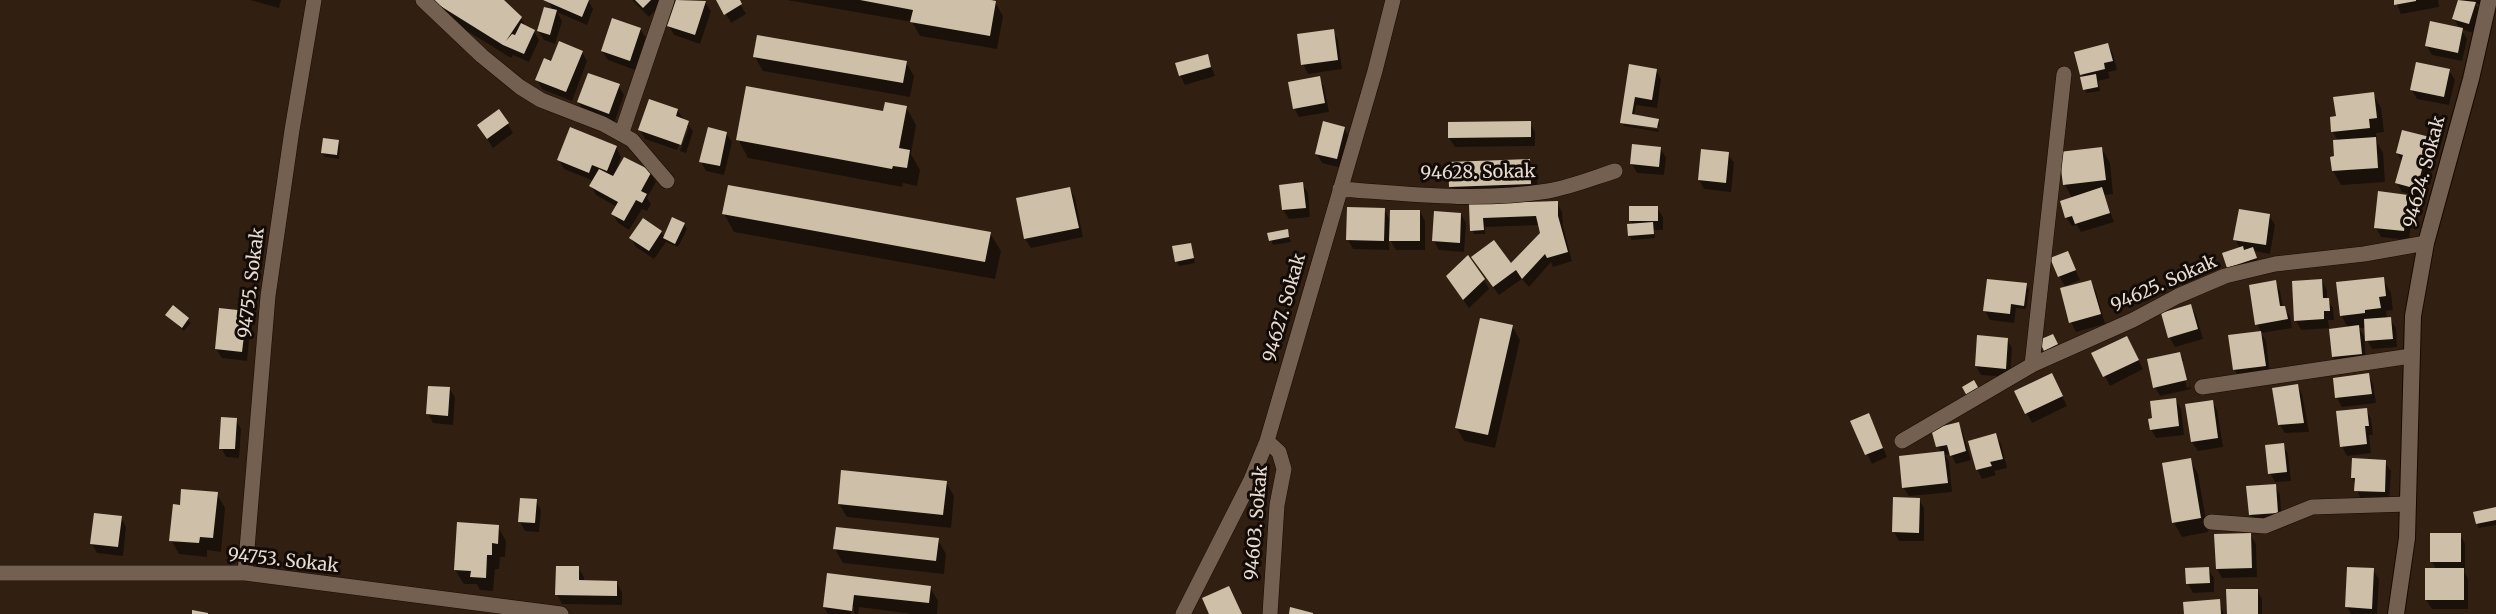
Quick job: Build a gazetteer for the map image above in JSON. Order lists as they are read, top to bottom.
{
  "streets": {
    "street": [
      "94624. Sokak",
      "94628. Sokak",
      "94755. Sokak",
      "94625. Sokak",
      "94627. Sokak",
      "94603. Sokak",
      "94753. Sokak"
    ]
  },
  "crossings": [
    ["94624. Sokak", "94625. Sokak"],
    ["94628. Sokak", "94627. Sokak"],
    ["94755. Sokak", "94753. Sokak"],
    ["94627. Sokak", "94603. Sokak"]
  ]
}
